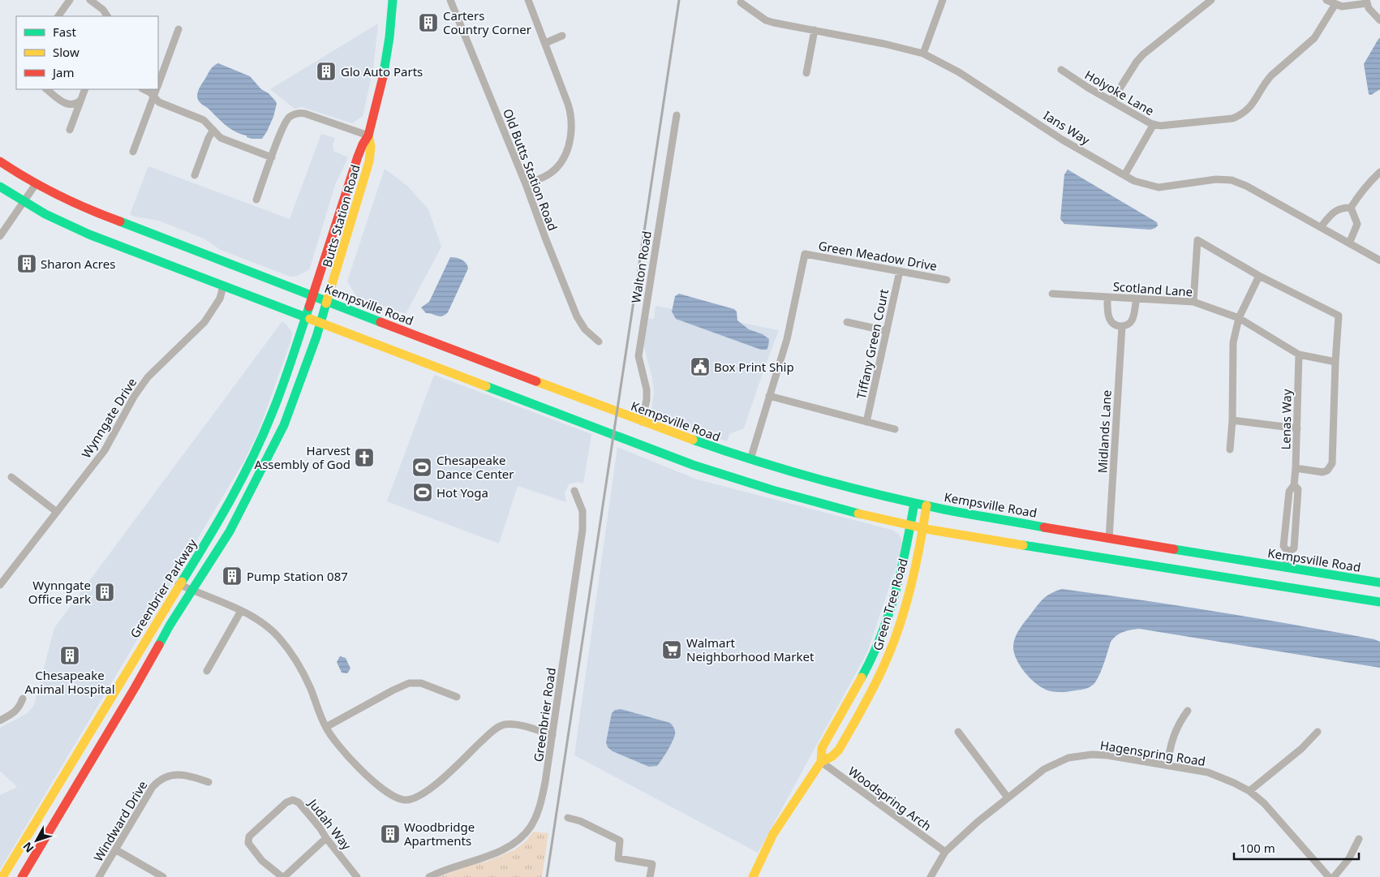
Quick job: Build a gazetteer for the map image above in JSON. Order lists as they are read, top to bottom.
{
  "streets": {
    "main road": [
      "Butts Station Road",
      "Kempsville Road",
      "Greenbrier Parkway",
      "Green Tree Road"
    ],
    "street": [
      "Holyoke Lane",
      "Ians Way",
      "Old Butts Station Road",
      "Green Meadow Drive",
      "Walton Road",
      "Scotland Lane",
      "Tiffany Green Court",
      "Wynngate Drive",
      "Lenas Way",
      "Midlands Lane",
      "Greenbrier Road",
      "Hagenspring Road",
      "Woodspring Arch",
      "Windward Drive",
      "Judah Way"
    ]
  },
  "crossings": [
    ["Butts Station Road", "Kempsville Road"],
    ["Butts Station Road", "Greenbrier Parkway"],
    ["Green Meadow Drive", "Tiffany Green Court"],
    ["Walton Road", "Kempsville Road"],
    ["Scotland Lane", "Lenas Way"],
    ["Kempsville Road", "Lenas Way"],
    ["Kempsville Road", "Midlands Lane"],
    ["Kempsville Road", "Greenbrier Parkway"],
    ["Kempsville Road", "Green Tree Road"],
    ["Green Tree Road", "Woodspring Arch"],
    ["Hagenspring Road", "Woodspring Arch"]
  ],
  "places": {
    "building": [
      "Carters Country Corner",
      "Glo Auto Parts",
      "Sharon Acres",
      "Pump Station 087",
      "Wynngate Office Park",
      "Chesapeake Animal Hospital",
      "Woodbridge Apartments"
    ],
    "public building": ["Box Print Ship"],
    "church": ["Harvest Assembly of God"],
    "sports": ["Chesapeake Dance Center", "Hot Yoga"],
    "supermarket": ["Walmart Neighborhood Market"]
  },
  "legend": ["Fast", "Slow", "Jam"],
  "scale_bar": "100 m",
  "north": "bottom left"
}
